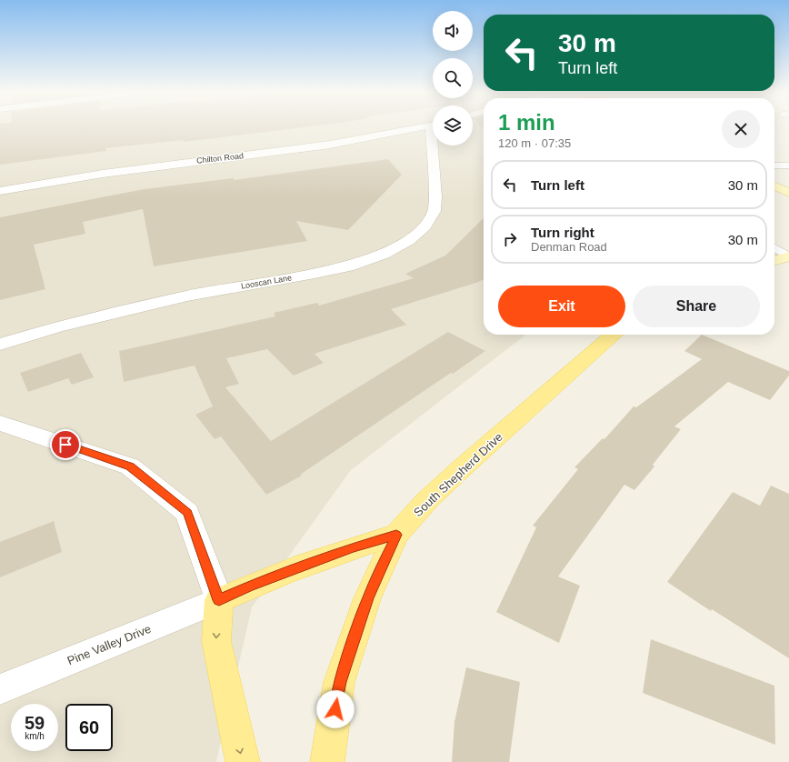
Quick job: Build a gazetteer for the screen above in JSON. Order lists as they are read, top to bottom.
{
  "streets": {
    "main road": ["South Shepherd Drive"],
    "street": ["Chilton Road", "Looscan Lane", "Pine Valley Drive"]
  },
  "page": {
    "turn": ["30 m", "Turn left"],
    "heading": ["1 min", "120 m · 07:35"],
    "list": [
      {
        "name": "Turn left",
        "value": "30 m"
      },
      {
        "name": "Turn right",
        "note": "Denman Road",
        "value": "30 m"
      }
    ],
    "buttons": ["Exit", "Share"],
    "speed": "59 km/h",
    "limit": "60"
  }
}
